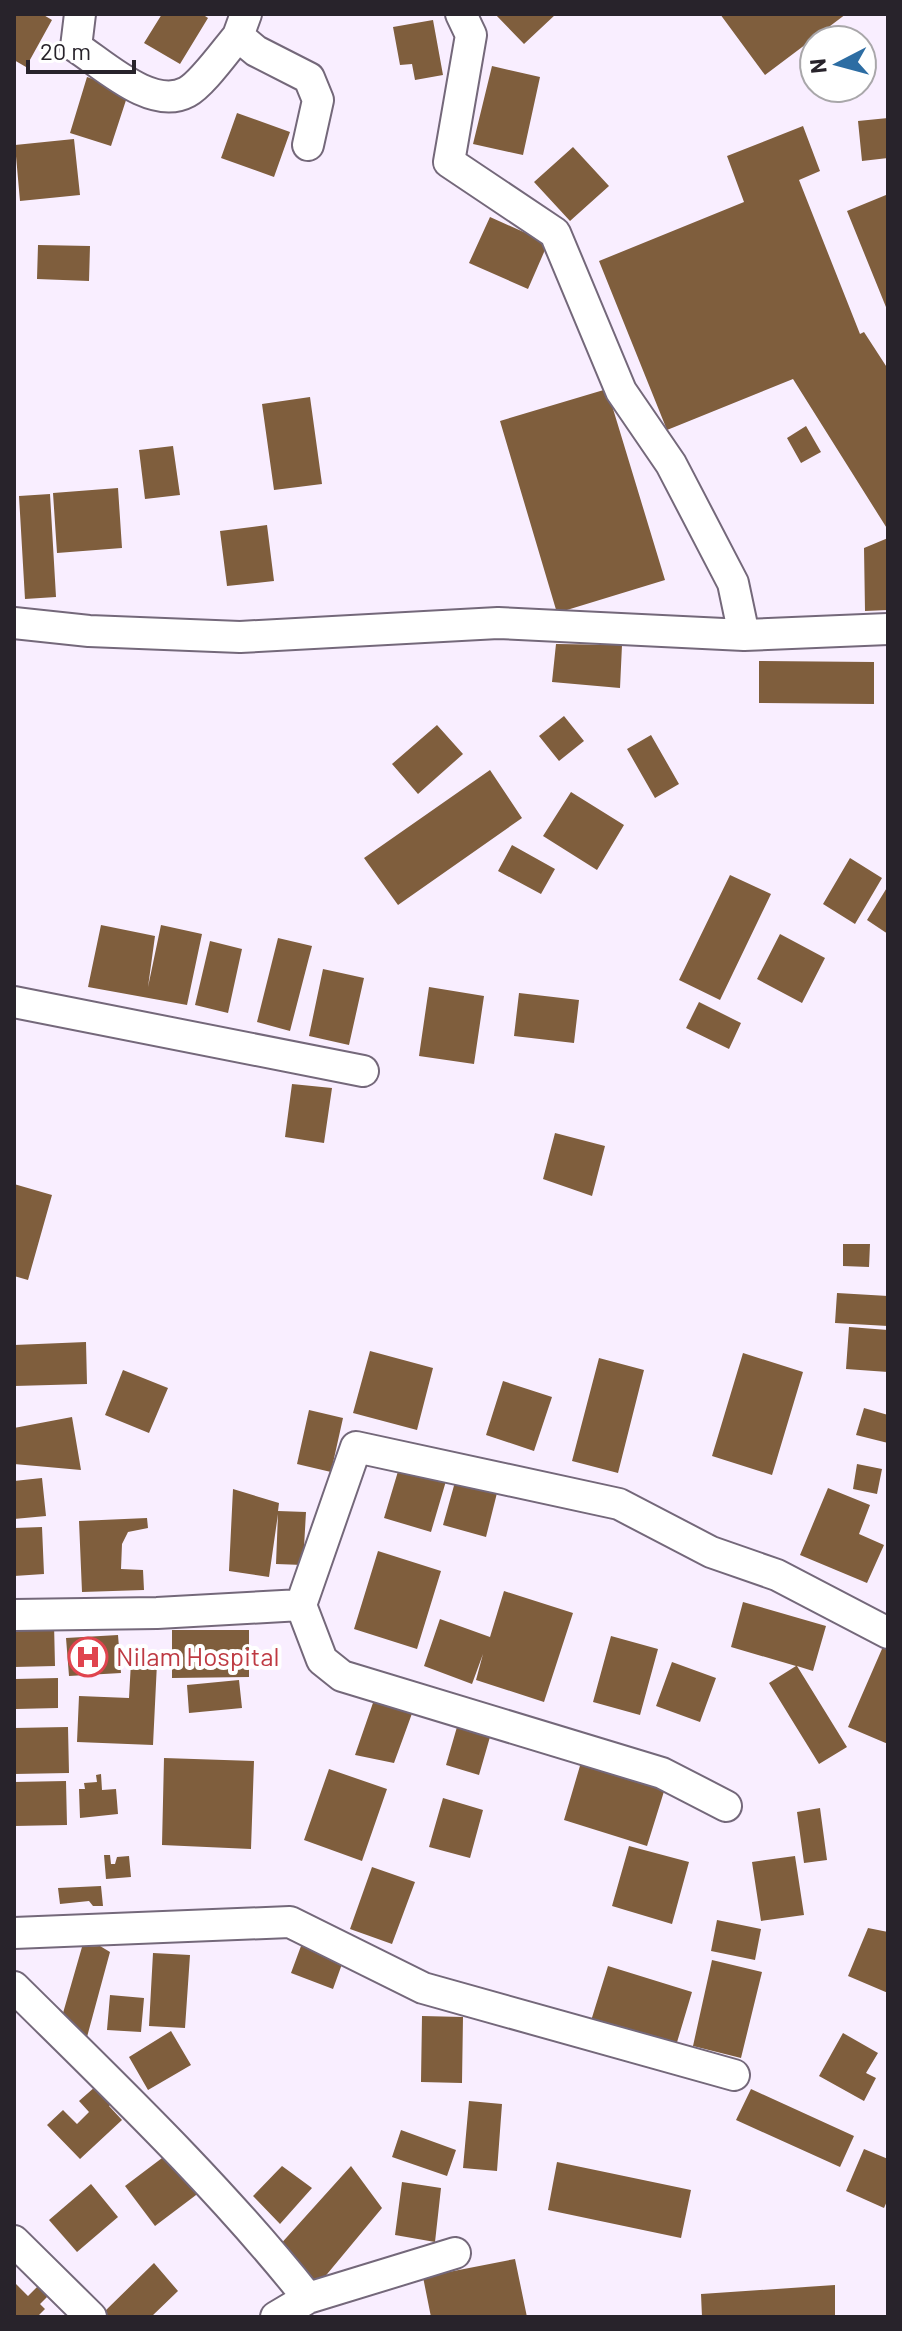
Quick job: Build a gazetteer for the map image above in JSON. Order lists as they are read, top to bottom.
{
  "places": {
    "hospital": ["Nilam Hospital"]
  },
  "scale_bar": "20 m",
  "north": "left"
}
